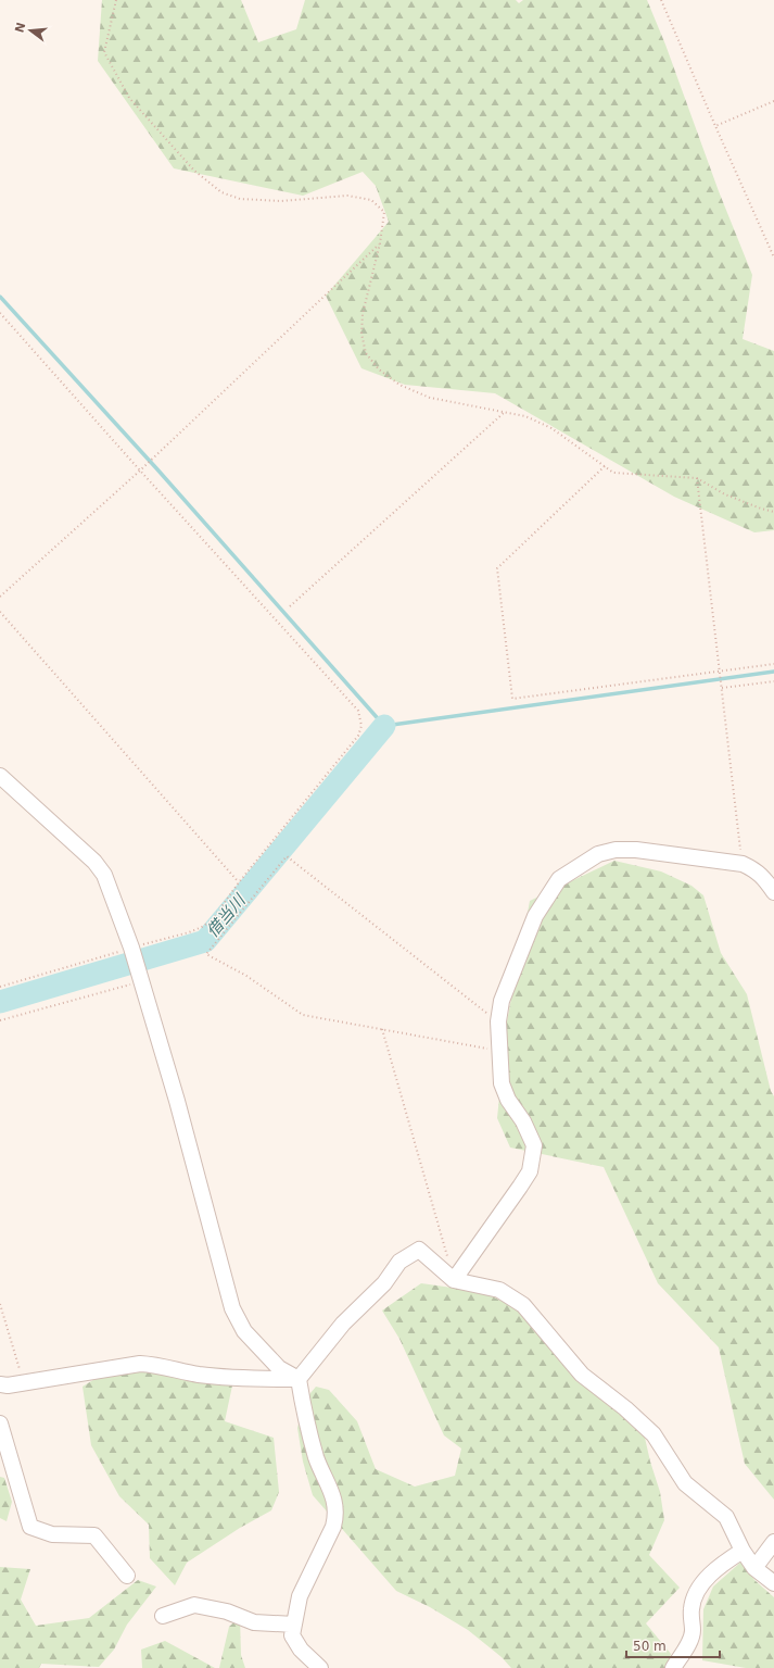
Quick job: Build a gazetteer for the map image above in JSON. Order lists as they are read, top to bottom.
{
  "water": ["借当川"],
  "scale_bar": "50 m",
  "north": "left"
}
